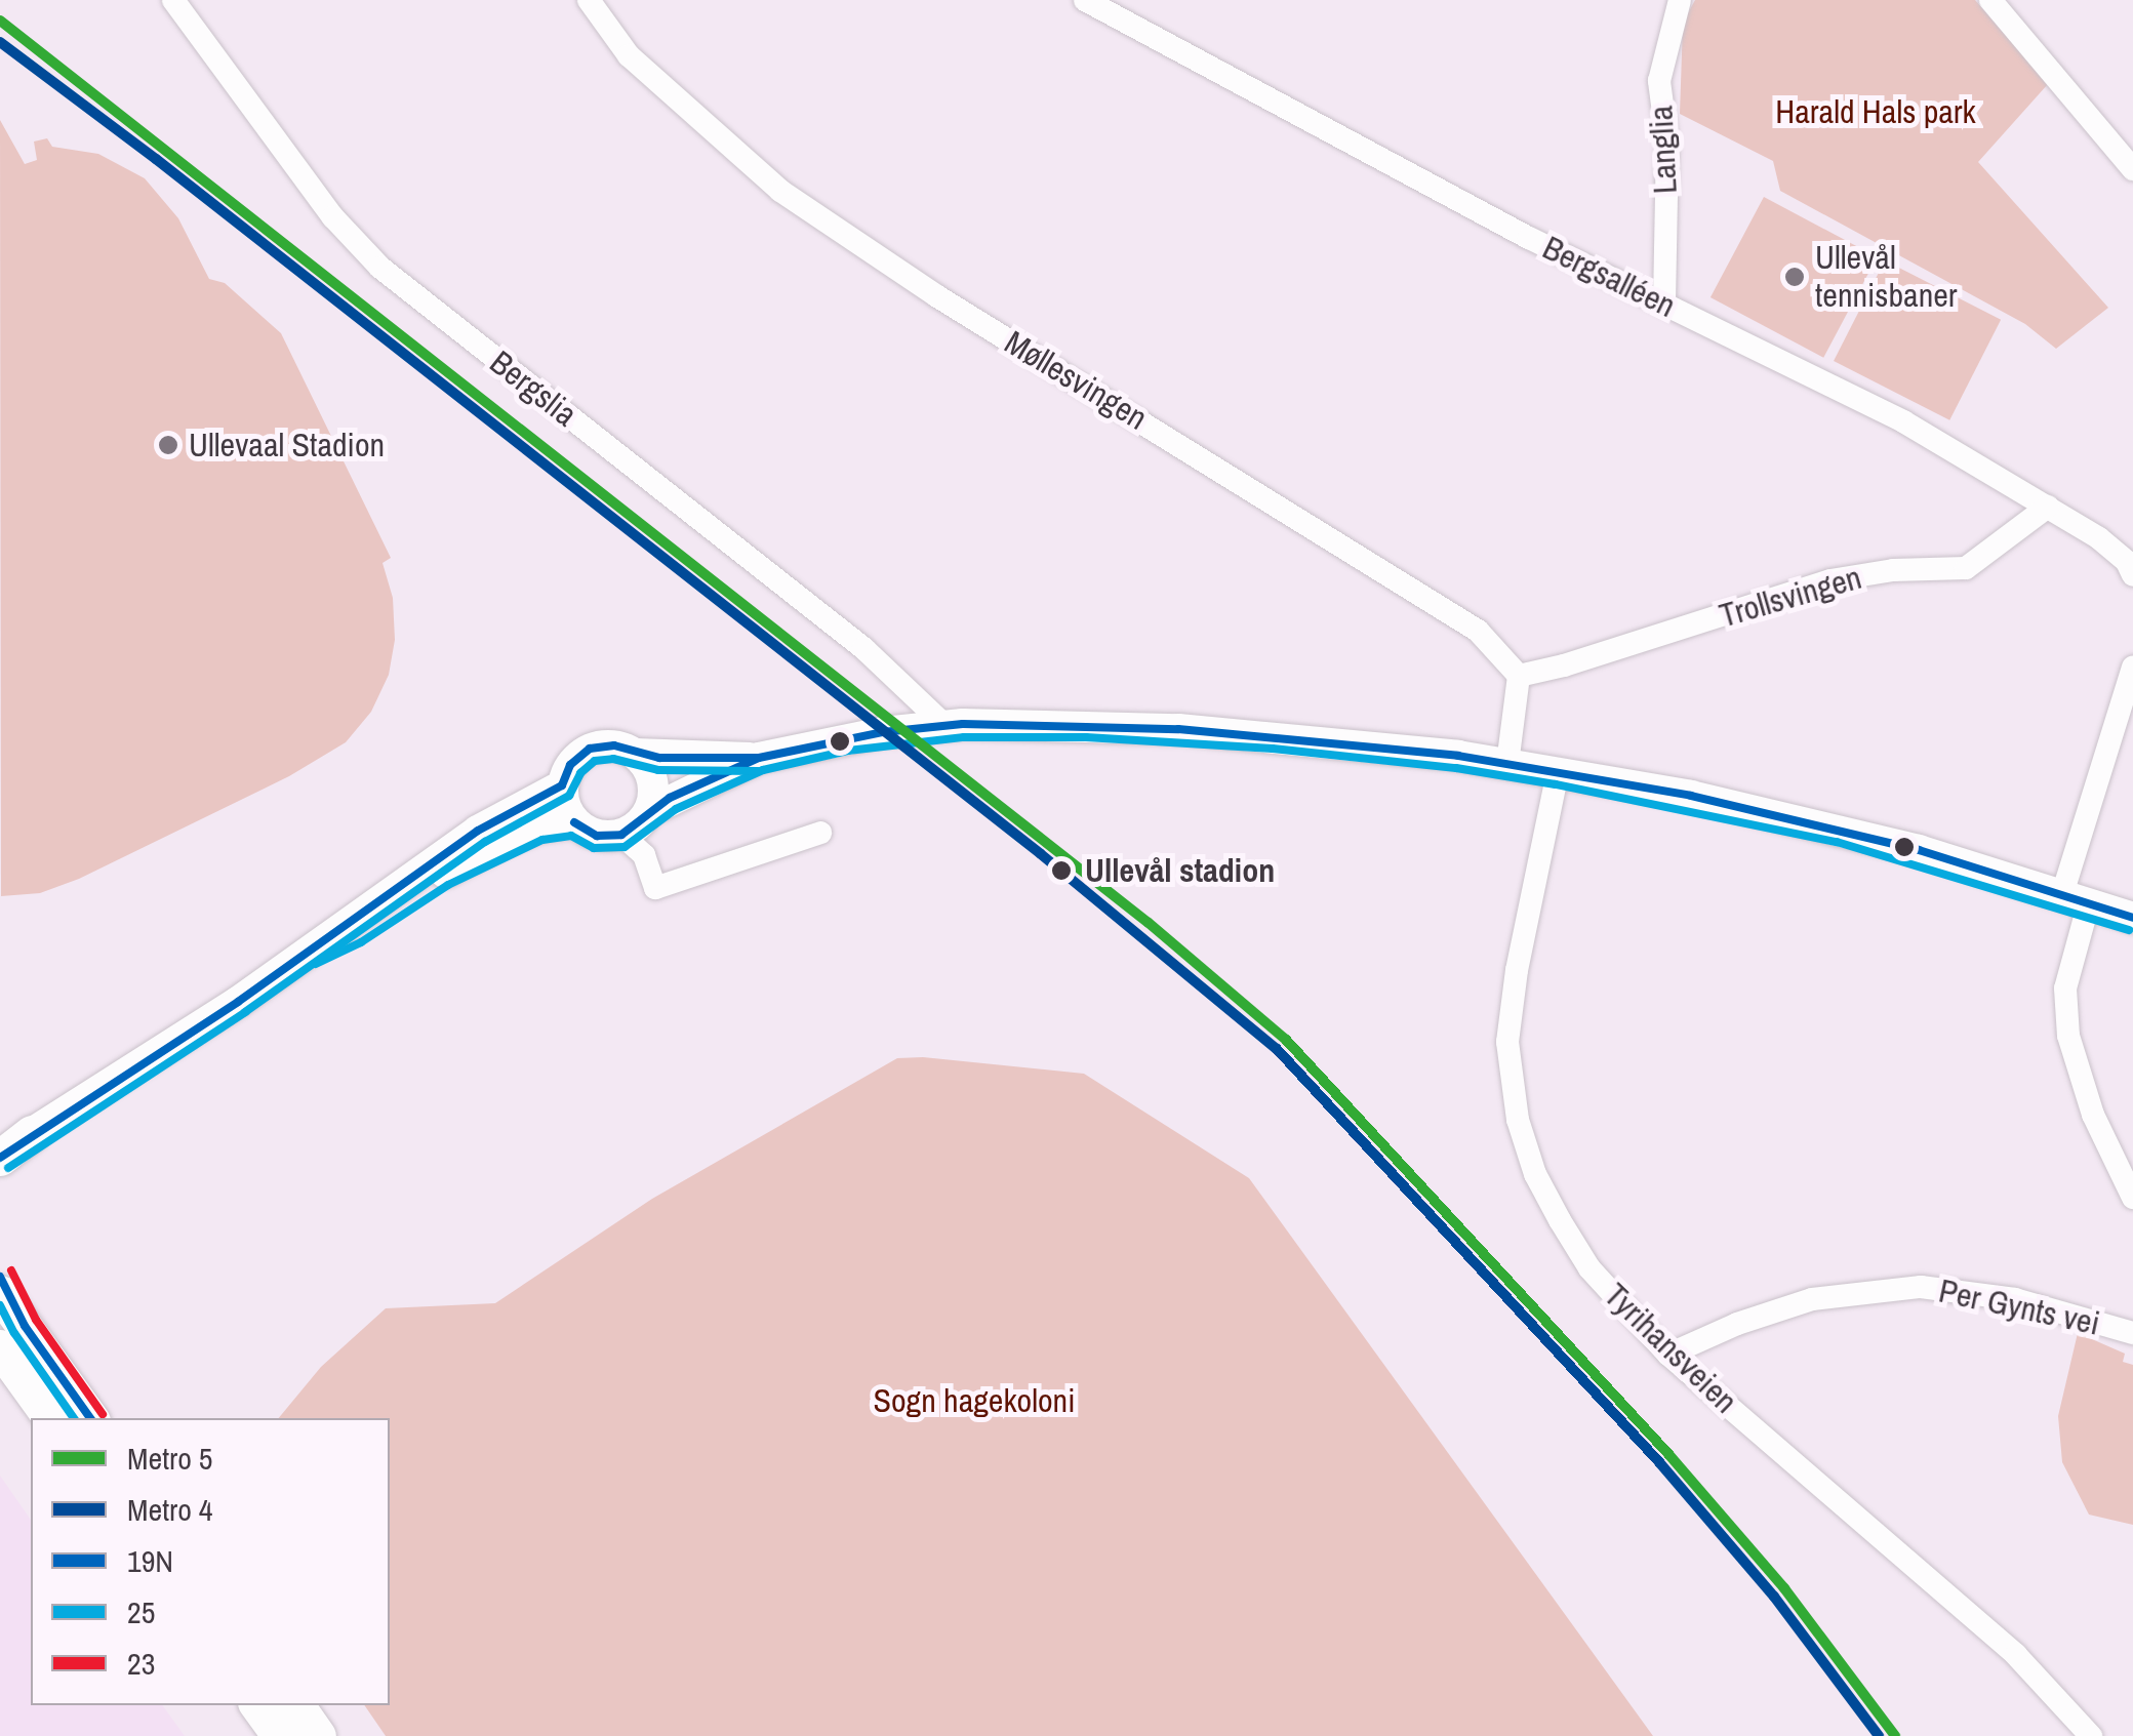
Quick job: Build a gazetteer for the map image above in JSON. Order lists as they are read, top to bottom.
{
  "streets": {
    "street": [
      "Langlia",
      "Bergsalléen",
      "Møllesvingen",
      "Bergslia",
      "Trollsvingen",
      "Per Gynts vei",
      "Tyrihansveien"
    ]
  },
  "crossings": [
    ["Langlia", "Bergsalléen"],
    ["Bergsalléen", "Trollsvingen"],
    ["Møllesvingen", "Trollsvingen"],
    ["Per Gynts vei", "Tyrihansveien"]
  ],
  "parks": ["Harald Hals park", "Sogn hagekoloni"],
  "places": ["Ullevål tennisbaner", "Ullevaal Stadion", "Ullevål stadion"],
  "lines": [
    "metro line 5",
    "metro line 4",
    "transit line 19N",
    "transit line 25",
    "transit line 23"
  ],
  "legend": [
    "Metro 5",
    "Metro 4",
    "19N",
    "25",
    "23"
  ]
}
